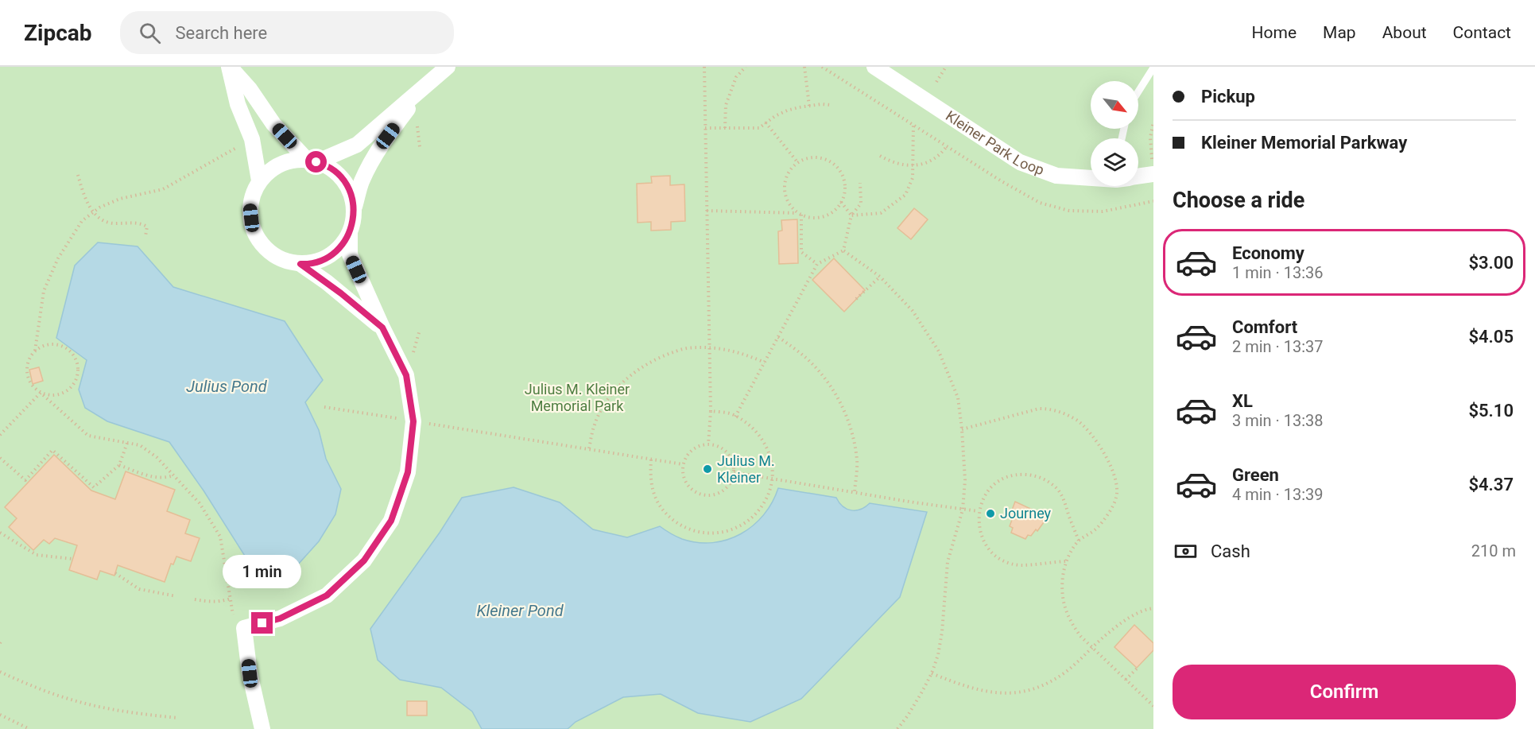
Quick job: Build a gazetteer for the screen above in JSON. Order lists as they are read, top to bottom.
{
  "streets": {
    "street": ["Kleiner Park Loop"]
  },
  "water": ["Julius Pond", "Kleiner Pond"],
  "parks": ["Julius M. Kleiner Memorial Park"],
  "places": ["Julius M. Kleiner", "Journey"],
  "north": "bottom right",
  "page": {
    "header": "Zipcab",
    "search": "Search here",
    "nav": [
      "Home",
      "Map",
      "About",
      "Contact"
    ],
    "banner": ["Pickup", "Kleiner Memorial Parkway"],
    "heading": "Choose a ride",
    "list": [
      {
        "name": "Economy",
        "note": "1 min · 13:36",
        "value": "$3.00"
      },
      {
        "name": "Comfort",
        "note": "2 min · 13:37",
        "value": "$4.05"
      },
      {
        "name": "XL",
        "note": "3 min · 13:38",
        "value": "$5.10"
      },
      {
        "name": "Green",
        "note": "4 min · 13:39",
        "value": "$4.37"
      }
    ],
    "pay": ["Cash", "210 m"],
    "bubble": "1 min",
    "buttons": "Confirm"
  }
}
